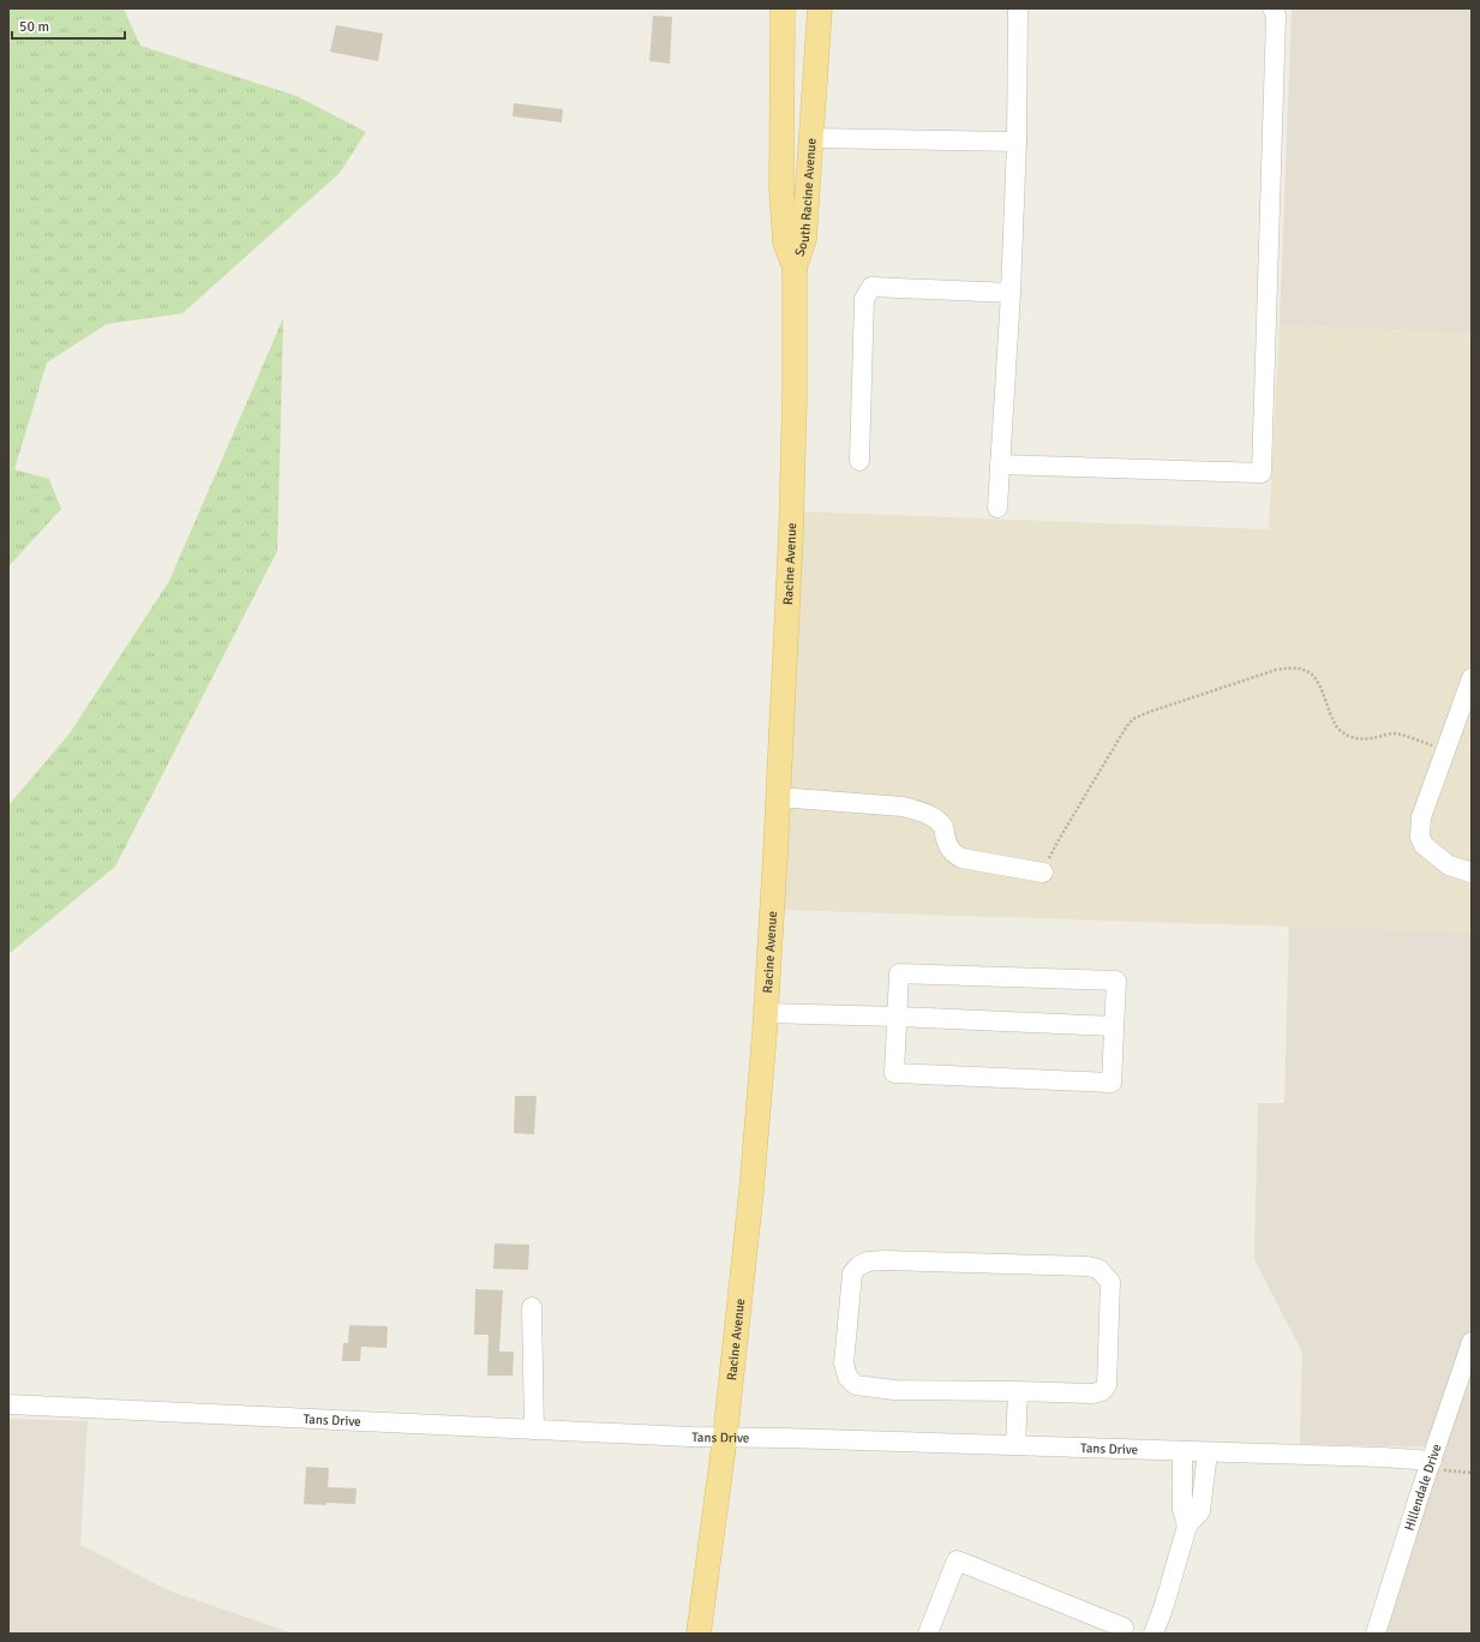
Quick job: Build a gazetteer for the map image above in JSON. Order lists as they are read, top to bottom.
{
  "streets": {
    "main road": ["South Racine Avenue", "Racine Avenue"],
    "street": ["Tans Drive", "Hillendale Drive"]
  },
  "crossings": [
    ["South Racine Avenue", "Racine Avenue"],
    ["Racine Avenue", "Tans Drive"],
    ["Tans Drive", "Hillendale Drive"]
  ],
  "scale_bar": "50 m"
}
